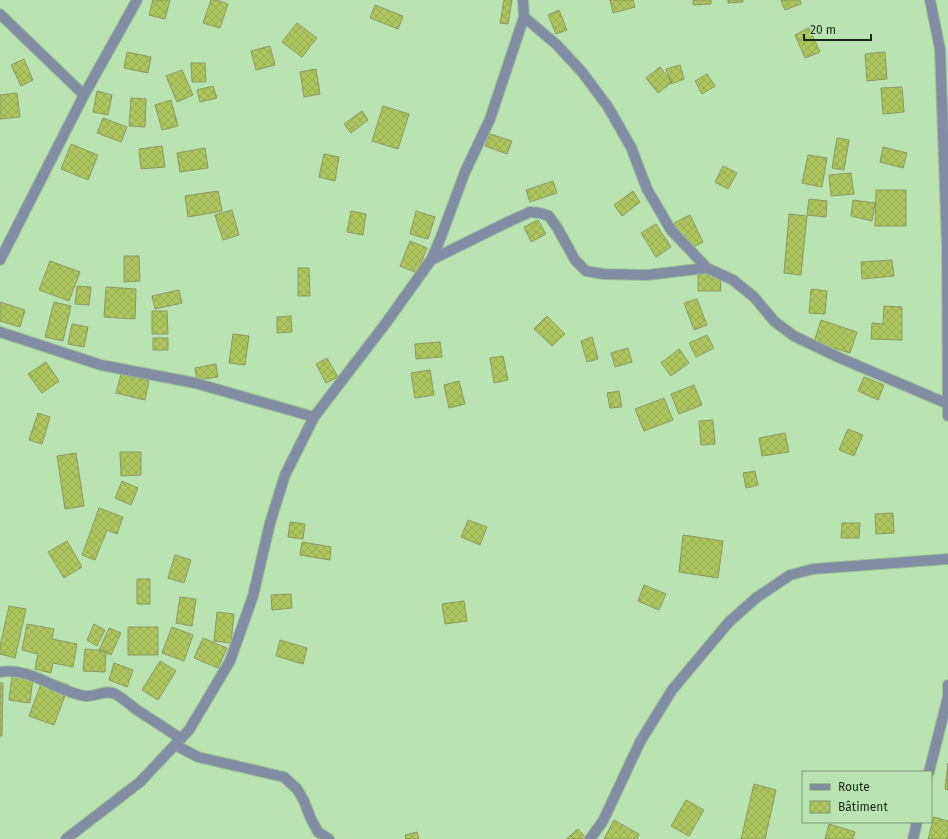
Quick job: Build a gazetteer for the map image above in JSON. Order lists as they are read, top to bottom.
{
  "legend": ["Route", "Bâtiment"],
  "scale_bar": "20 m"
}
